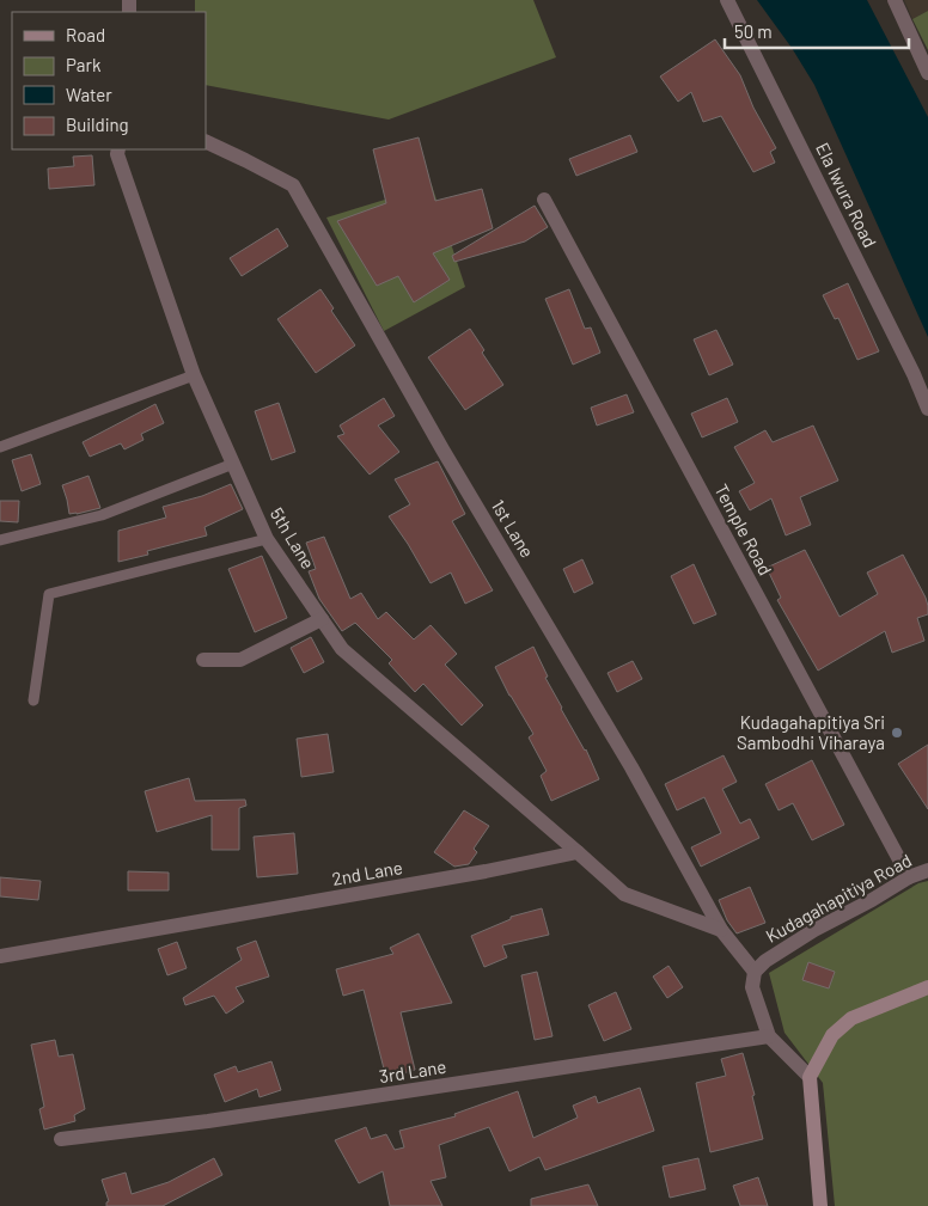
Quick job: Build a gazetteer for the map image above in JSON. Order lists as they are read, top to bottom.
{
  "streets": {
    "street": [
      "Ela Iwura Road",
      "1st Lane",
      "Temple Road",
      "5th Lane",
      "2nd Lane",
      "Kudagahapitiya Road",
      "3rd Lane"
    ]
  },
  "crossings": [
    ["1st Lane", "Kudagahapitiya Road"],
    ["Temple Road", "Kudagahapitiya Road"],
    ["5th Lane", "2nd Lane"]
  ],
  "places": ["Kudagahapitiya Sri Sambodhi Viharaya"],
  "legend": [
    "Road",
    "Park",
    "Water",
    "Building"
  ],
  "scale_bar": "50 m"
}
